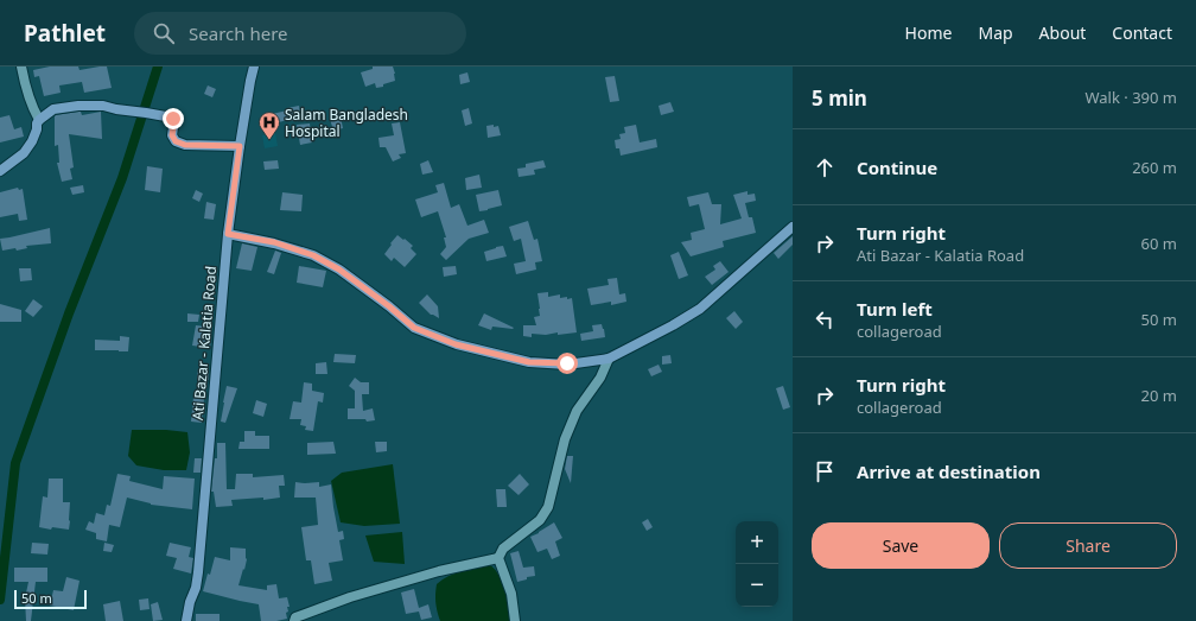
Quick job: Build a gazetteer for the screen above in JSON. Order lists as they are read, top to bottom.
{
  "streets": {
    "street": ["Ati Bazar - Kalatia Road"]
  },
  "places": {
    "hospital": ["Salam Bangladesh Hospital"]
  },
  "scale_bar": "50 m",
  "page": {
    "header": "Pathlet",
    "search": "Search here",
    "nav": [
      "Home",
      "Map",
      "About",
      "Contact"
    ],
    "heading": ["5 min", "Walk · 390 m"],
    "list": [
      ["Continue", "260 m"],
      ["Turn right", "Ati Bazar - Kalatia Road", "60 m"],
      ["Turn left", "collageroad", "50 m"],
      ["Turn right", "collageroad", "20 m"],
      "Arrive at destination"
    ],
    "buttons": ["Save", "Share"],
    "map_buttons": ["+", "−"],
    "scale": "50 m"
  }
}
